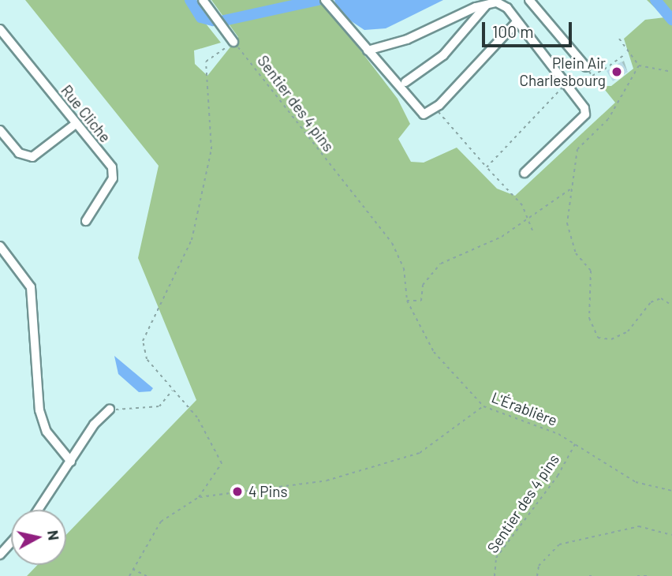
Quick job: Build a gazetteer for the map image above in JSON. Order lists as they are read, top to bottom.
{
  "streets": {
    "street": ["Rue Cliche"],
    "path": ["Sentier des 4 pins", "L'Érablière"]
  },
  "crossings": [
    ["Sentier des 4 pins", "L'Érablière"]
  ],
  "places": ["Plein Air Charlesbourg", "4 Pins"],
  "scale_bar": "100 m",
  "north": "right"
}
